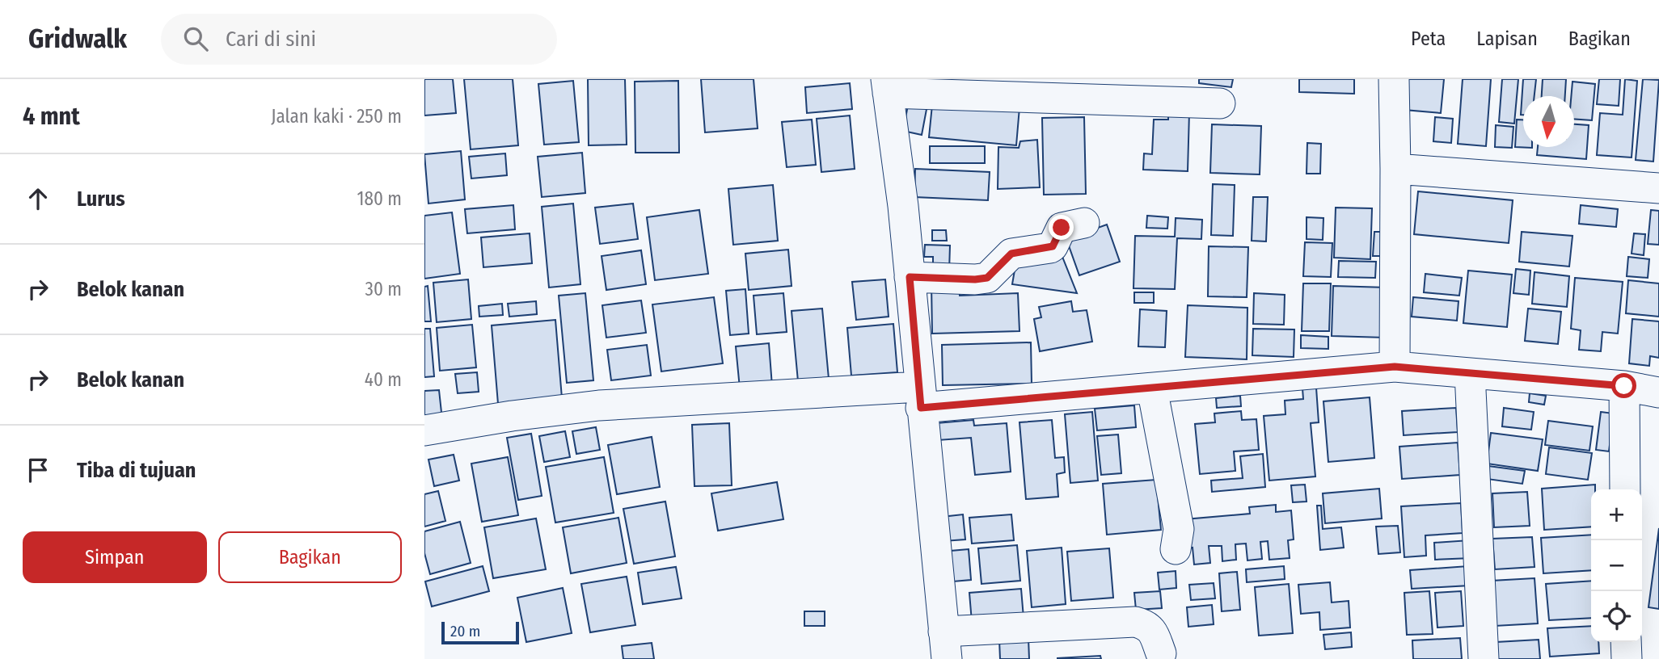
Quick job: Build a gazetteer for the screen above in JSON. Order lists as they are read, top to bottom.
{
  "scale_bar": "20 m",
  "north": "bottom",
  "page": {
    "header": "Gridwalk",
    "search": "Cari di sini",
    "nav": ["Peta", "Lapisan", "Bagikan"],
    "heading": ["4 mnt", "Jalan kaki · 250 m"],
    "list": [
      ["Lurus", "180 m"],
      ["Belok kanan", "30 m"],
      ["Belok kanan", "40 m"],
      "Tiba di tujuan"
    ],
    "map_buttons": ["+", "−"],
    "buttons": ["Simpan", "Bagikan"],
    "scale": "20 m"
  }
}
